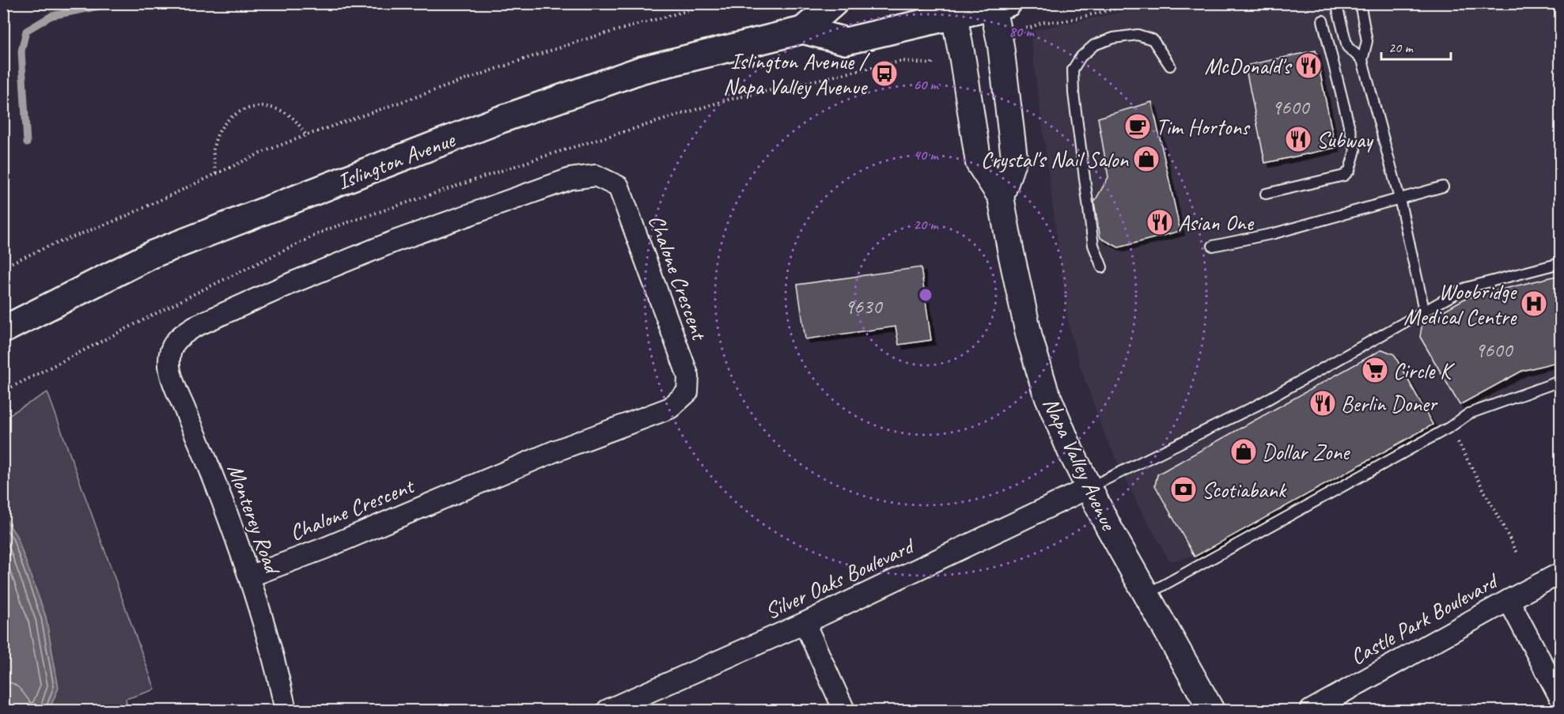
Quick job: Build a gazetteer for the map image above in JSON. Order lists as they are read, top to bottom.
{
  "streets": {
    "main road": ["Islington Avenue"],
    "street": [
      "Chalone Crescent",
      "Napa Valley Avenue",
      "Monterey Road",
      "Silver Oaks Boulevard",
      "Castle Park Boulevard"
    ]
  },
  "crossings": [
    ["Islington Avenue", "Napa Valley Avenue"],
    ["Chalone Crescent", "Monterey Road"],
    ["Napa Valley Avenue", "Silver Oaks Boulevard"]
  ],
  "places": {
    "restaurant": [
      "McDonald's",
      "Subway",
      "Asian One",
      "Berlin Doner"
    ],
    "bus stop": ["Islington Avenue / Napa Valley Avenue"],
    "cafe": ["Tim Hortons"],
    "shop": ["Crystal's Nail Salon", "Dollar Zone"],
    "hospital": ["Woobridge Medical Centre"],
    "supermarket": ["Circle K"],
    "bank": ["Scotiabank"]
  },
  "house_numbers": ["9600", "9630", "9600"],
  "scale_bar": "20 m",
  "rings": [
    "80 m",
    "60 m",
    "40 m",
    "20 m"
  ]
}
